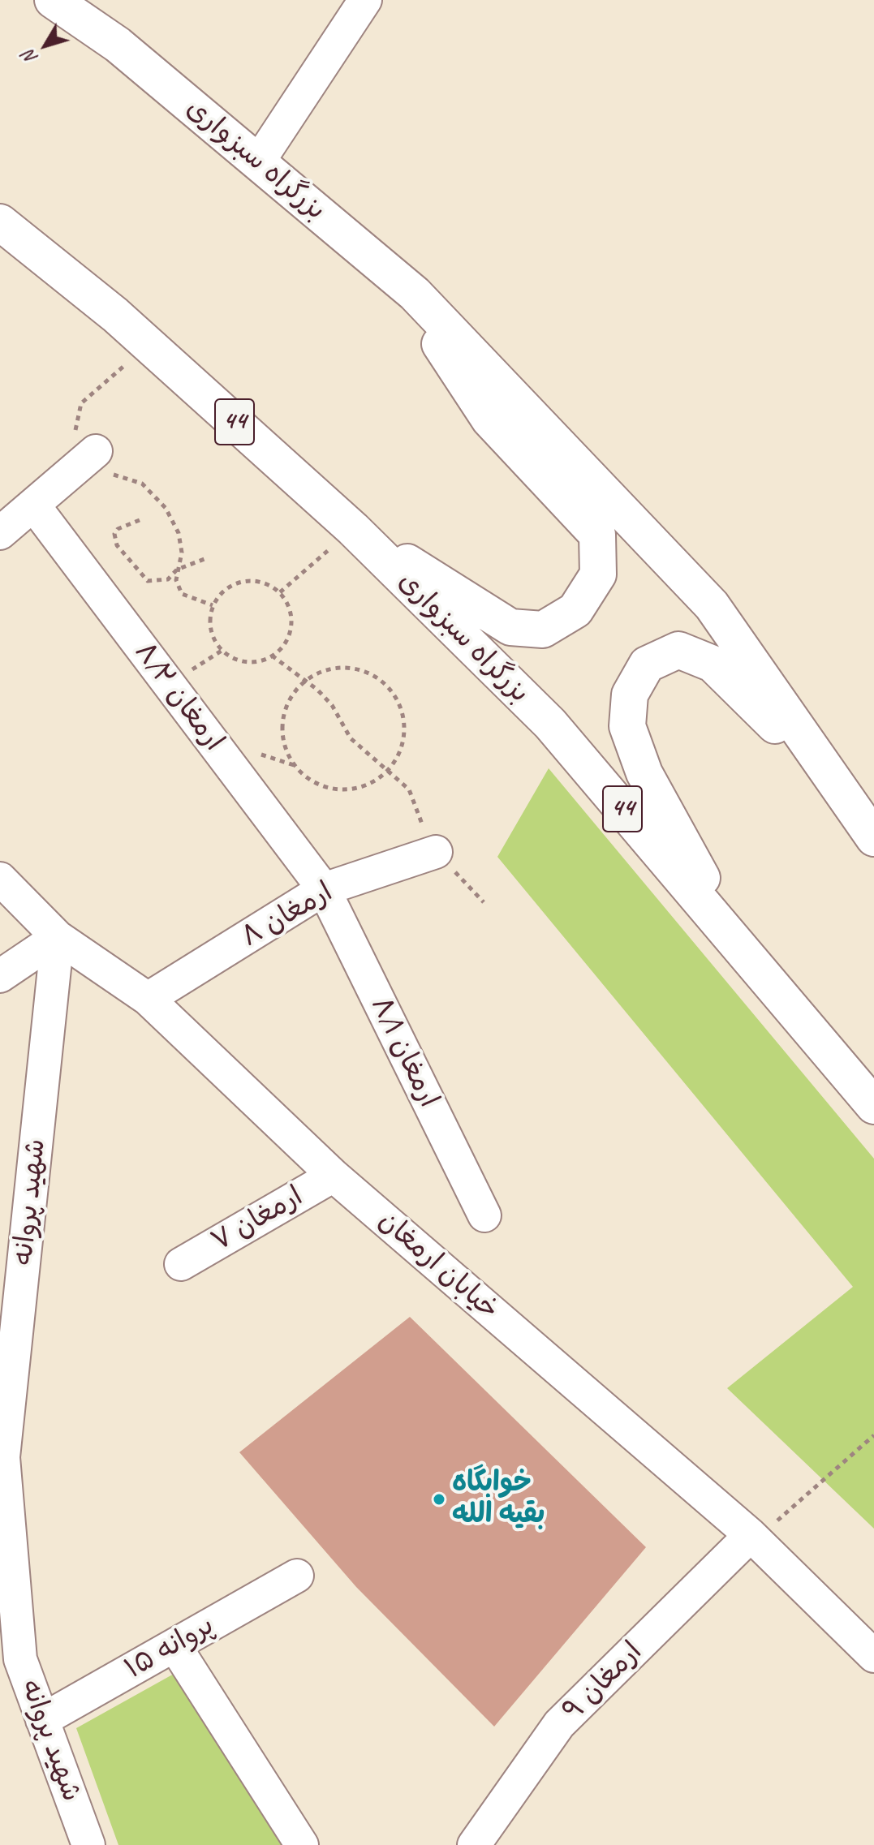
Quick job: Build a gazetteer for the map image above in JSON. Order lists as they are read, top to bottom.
{
  "streets": {
    "highway": ["بزرگراه سبزواری", "44"],
    "street": [
      "ارمغان ۸/۲",
      "ارمغان ۸",
      "ارمغان ۸/۱",
      "شهید پروانه",
      "ارمغان ۷",
      "خیابان ارمغان",
      "پروانه ۱۵",
      "ارمغان ۹"
    ]
  },
  "crossings": [
    ["ارمغان ۸/۲", "ارمغان ۸"],
    ["ارمغان ۸/۲", "ارمغان ۸/۱"],
    ["ارمغان ۸", "ارمغان ۸/۱"],
    ["ارمغان ۸", "خیابان ارمغان"],
    ["شهید پروانه", "خیابان ارمغان"],
    ["شهید پروانه", "پروانه ۱۵"],
    ["ارمغان ۷", "خیابان ارمغان"],
    ["خیابان ارمغان", "ارمغان ۹"]
  ],
  "places": ["خوابگاه بقیه الله"],
  "north": "bottom left"
}
